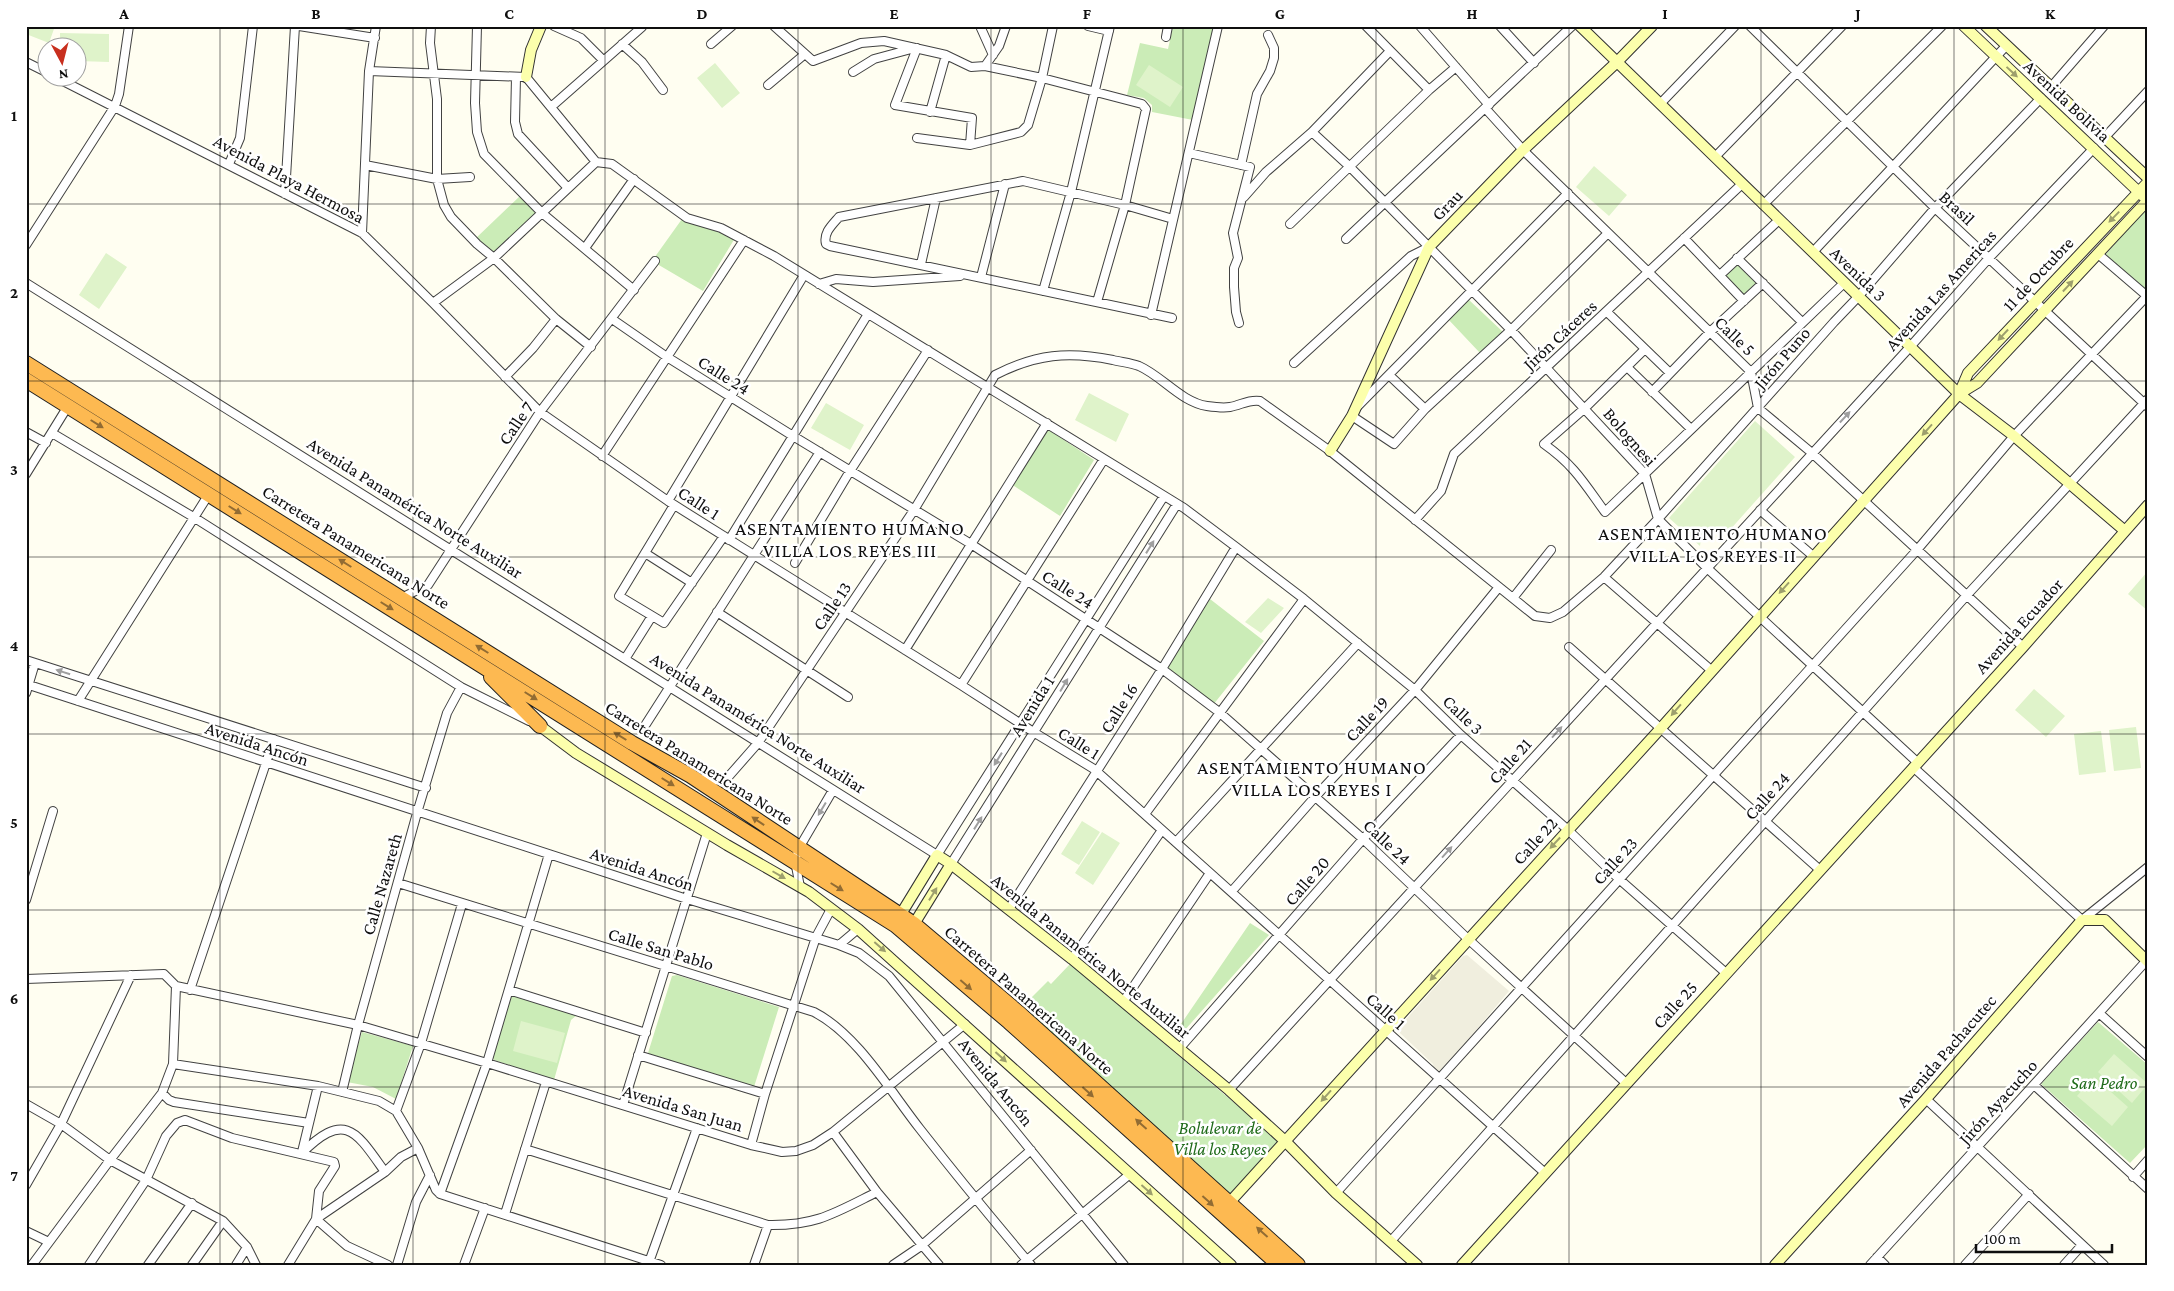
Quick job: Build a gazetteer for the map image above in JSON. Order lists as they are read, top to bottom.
{
  "streets": {
    "highway": ["Carretera Panamericana Norte"],
    "street": [
      "Avenida Bolivia",
      "Avenida Playa Hermosa",
      "Grau",
      "Brasil",
      "Avenida 3",
      "11 de Octubre",
      "Avenida Las Americas",
      "Jirón Cáceres",
      "Calle 5",
      "Jirón Puno",
      "Calle 24",
      "Calle 7",
      "Bolognesi",
      "Calle 1",
      "Avenida Panamérica Norte Auxiliar",
      "Calle 13",
      "Avenida Ecuador",
      "Avenida 1",
      "Calle 16",
      "Calle 3",
      "Calle 19",
      "Avenida Ancón",
      "Calle 21",
      "Calle 22",
      "Calle 23",
      "Calle 20",
      "Calle Nazareth",
      "Calle San Pablo",
      "Calle 25",
      "Avenida Pachacutec",
      "Jirón Ayacucho",
      "Avenida San Juan"
    ]
  },
  "crossings": [
    ["Avenida Bolivia", "11 de Octubre"],
    ["Avenida Bolivia", "Avenida Las Americas"],
    ["Avenida Bolivia", "Jirón Puno"],
    ["Avenida Playa Hermosa", "Calle 7"],
    ["Avenida Playa Hermosa", "Calle 1"],
    ["Grau", "Avenida 3"],
    ["Grau", "Calle 5"],
    ["Grau", "Bolognesi"],
    ["Grau", "Calle 13"],
    ["Brasil", "11 de Octubre"],
    ["Brasil", "Avenida Las Americas"],
    ["Brasil", "Jirón Puno"],
    ["Brasil", "Calle 24"],
    ["Brasil", "Calle 23"],
    ["Avenida 3", "11 de Octubre"],
    ["Avenida 3", "Avenida Las Americas"],
    ["Avenida 3", "Jirón Cáceres"],
    ["Avenida 3", "Jirón Puno"],
    ["Avenida 3", "Calle 24"],
    ["Avenida 3", "Avenida Ecuador"],
    ["Avenida 3", "Calle 23"],
    ["11 de Octubre", "Calle 22"],
    ["Avenida Las Americas", "Calle 21"],
    ["Jirón Cáceres", "Calle 5"],
    ["Jirón Cáceres", "Bolognesi"],
    ["Calle 5", "Jirón Puno"],
    ["Jirón Puno", "Bolognesi"],
    ["Calle 24", "Calle 7"],
    ["Calle 24", "Bolognesi"],
    ["Calle 24", "Calle 1"],
    ["Calle 24", "Avenida Panamérica Norte Auxiliar"],
    ["Calle 24", "Calle 13"],
    ["Calle 24", "Avenida 1"],
    ["Calle 24", "Calle 16"],
    ["Calle 24", "Calle 3"],
    ["Calle 24", "Calle 19"],
    ["Calle 24", "Calle 21"],
    ["Calle 24", "Calle 22"],
    ["Calle 24", "Calle 23"],
    ["Calle 24", "Calle 20"],
    ["Calle 24", "Calle 25"],
    ["Calle 7", "Calle 1"],
    ["Calle 7", "Avenida Panamérica Norte Auxiliar"],
    ["Calle 7", "Carretera Panamericana Norte"],
    ["Bolognesi", "Avenida Ecuador"],
    ["Bolognesi", "Calle 21"],
    ["Bolognesi", "Calle 22"],
    ["Bolognesi", "Calle 23"],
    ["Bolognesi", "Calle 25"],
    ["Bolognesi", "Avenida Pachacutec"],
    ["Calle 1", "Calle 13"],
    ["Calle 1", "Avenida 1"],
    ["Calle 1", "Calle 16"],
    ["Calle 1", "Calle 19"],
    ["Calle 1", "Calle 21"],
    ["Calle 1", "Calle 22"],
    ["Calle 1", "Calle 23"],
    ["Calle 1", "Calle 20"],
    ["Calle 1", "Calle 25"],
    ["Avenida Panamérica Norte Auxiliar", "Calle 13"],
    ["Avenida Panamérica Norte Auxiliar", "Avenida 1"],
    ["Avenida Panamérica Norte Auxiliar", "Calle 16"],
    ["Avenida Panamérica Norte Auxiliar", "Calle 21"],
    ["Avenida Panamérica Norte Auxiliar", "Calle 22"],
    ["Avenida Panamérica Norte Auxiliar", "Calle 23"],
    ["Avenida Panamérica Norte Auxiliar", "Calle 20"],
    ["Carretera Panamericana Norte", "Calle 13"],
    ["Carretera Panamericana Norte", "Avenida 1"],
    ["Carretera Panamericana Norte", "Calle 22"],
    ["Calle 13", "Calle 3"],
    ["Avenida Ecuador", "Calle 25"],
    ["Avenida 1", "Calle 3"],
    ["Calle 16", "Calle 3"],
    ["Calle 3", "Calle 19"],
    ["Calle 3", "Calle 21"],
    ["Calle 3", "Calle 22"],
    ["Calle 3", "Calle 23"],
    ["Calle 3", "Calle 20"],
    ["Calle 3", "Calle 25"],
    ["Avenida Ancón", "Calle Nazareth"],
    ["Avenida Ancón", "Avenida San Juan"],
    ["Calle Nazareth", "Calle San Pablo"],
    ["Calle Nazareth", "Avenida San Juan"],
    ["Calle San Pablo", "Avenida San Juan"]
  ],
  "one_way": ["Calle 22"],
  "districts": ["ASENTAMIENTO HUMANO VILLA LOS REYES III", "ASENTAMIENTO HUMANO VILLA LOS REYES II", "ASENTAMIENTO HUMANO VILLA LOS REYES I"],
  "parks": ["San Pedro", "Bolulevar de Villa los Reyes"],
  "scale_bar": "100 m",
  "north": "bottom",
  "grid": {
    "columns": [
      "A",
      "B",
      "C",
      "D",
      "E",
      "F",
      "G",
      "H",
      "I",
      "J",
      "K"
    ],
    "rows": [
      "1",
      "2",
      "3",
      "4",
      "5",
      "6",
      "7"
    ]
  }
}
